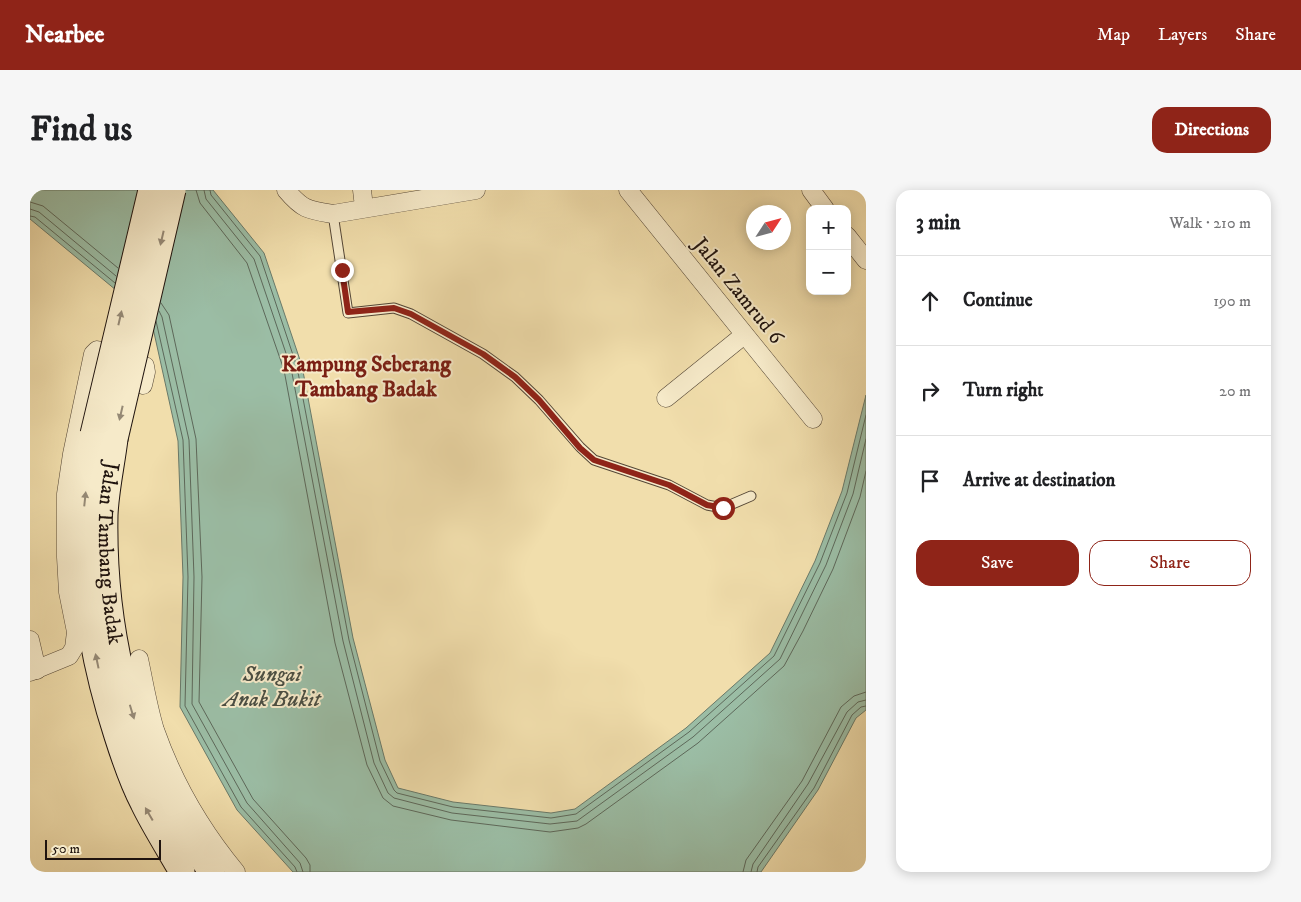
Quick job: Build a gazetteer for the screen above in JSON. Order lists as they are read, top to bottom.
{
  "streets": {
    "main road": ["Jalan Tambang Badak"],
    "street": ["Jalan Zamrud 6"]
  },
  "districts": ["Kampung Seberang Tambang Badak"],
  "water": ["Sungai Anak Bukit"],
  "scale_bar": "50 m",
  "north": "top right",
  "page": {
    "header": "Nearbee",
    "nav": ["Map", "Layers", "Share"],
    "buttons": [
      "Directions",
      ["Save", "Share"]
    ],
    "title": "Find us",
    "heading": ["3 min", "Walk · 210 m"],
    "map_buttons": ["+", "−"],
    "list": [
      ["Continue", "190 m"],
      ["Turn right", "20 m"],
      "Arrive at destination"
    ],
    "scale": "50 m"
  }
}
